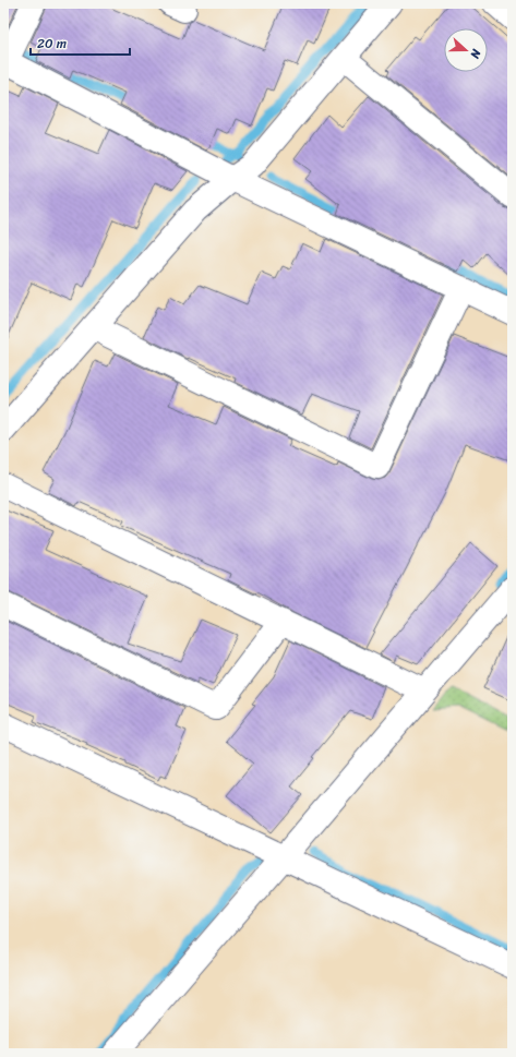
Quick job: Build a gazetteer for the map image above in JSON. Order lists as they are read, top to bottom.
{
  "scale_bar": "20 m",
  "north": "right"
}
